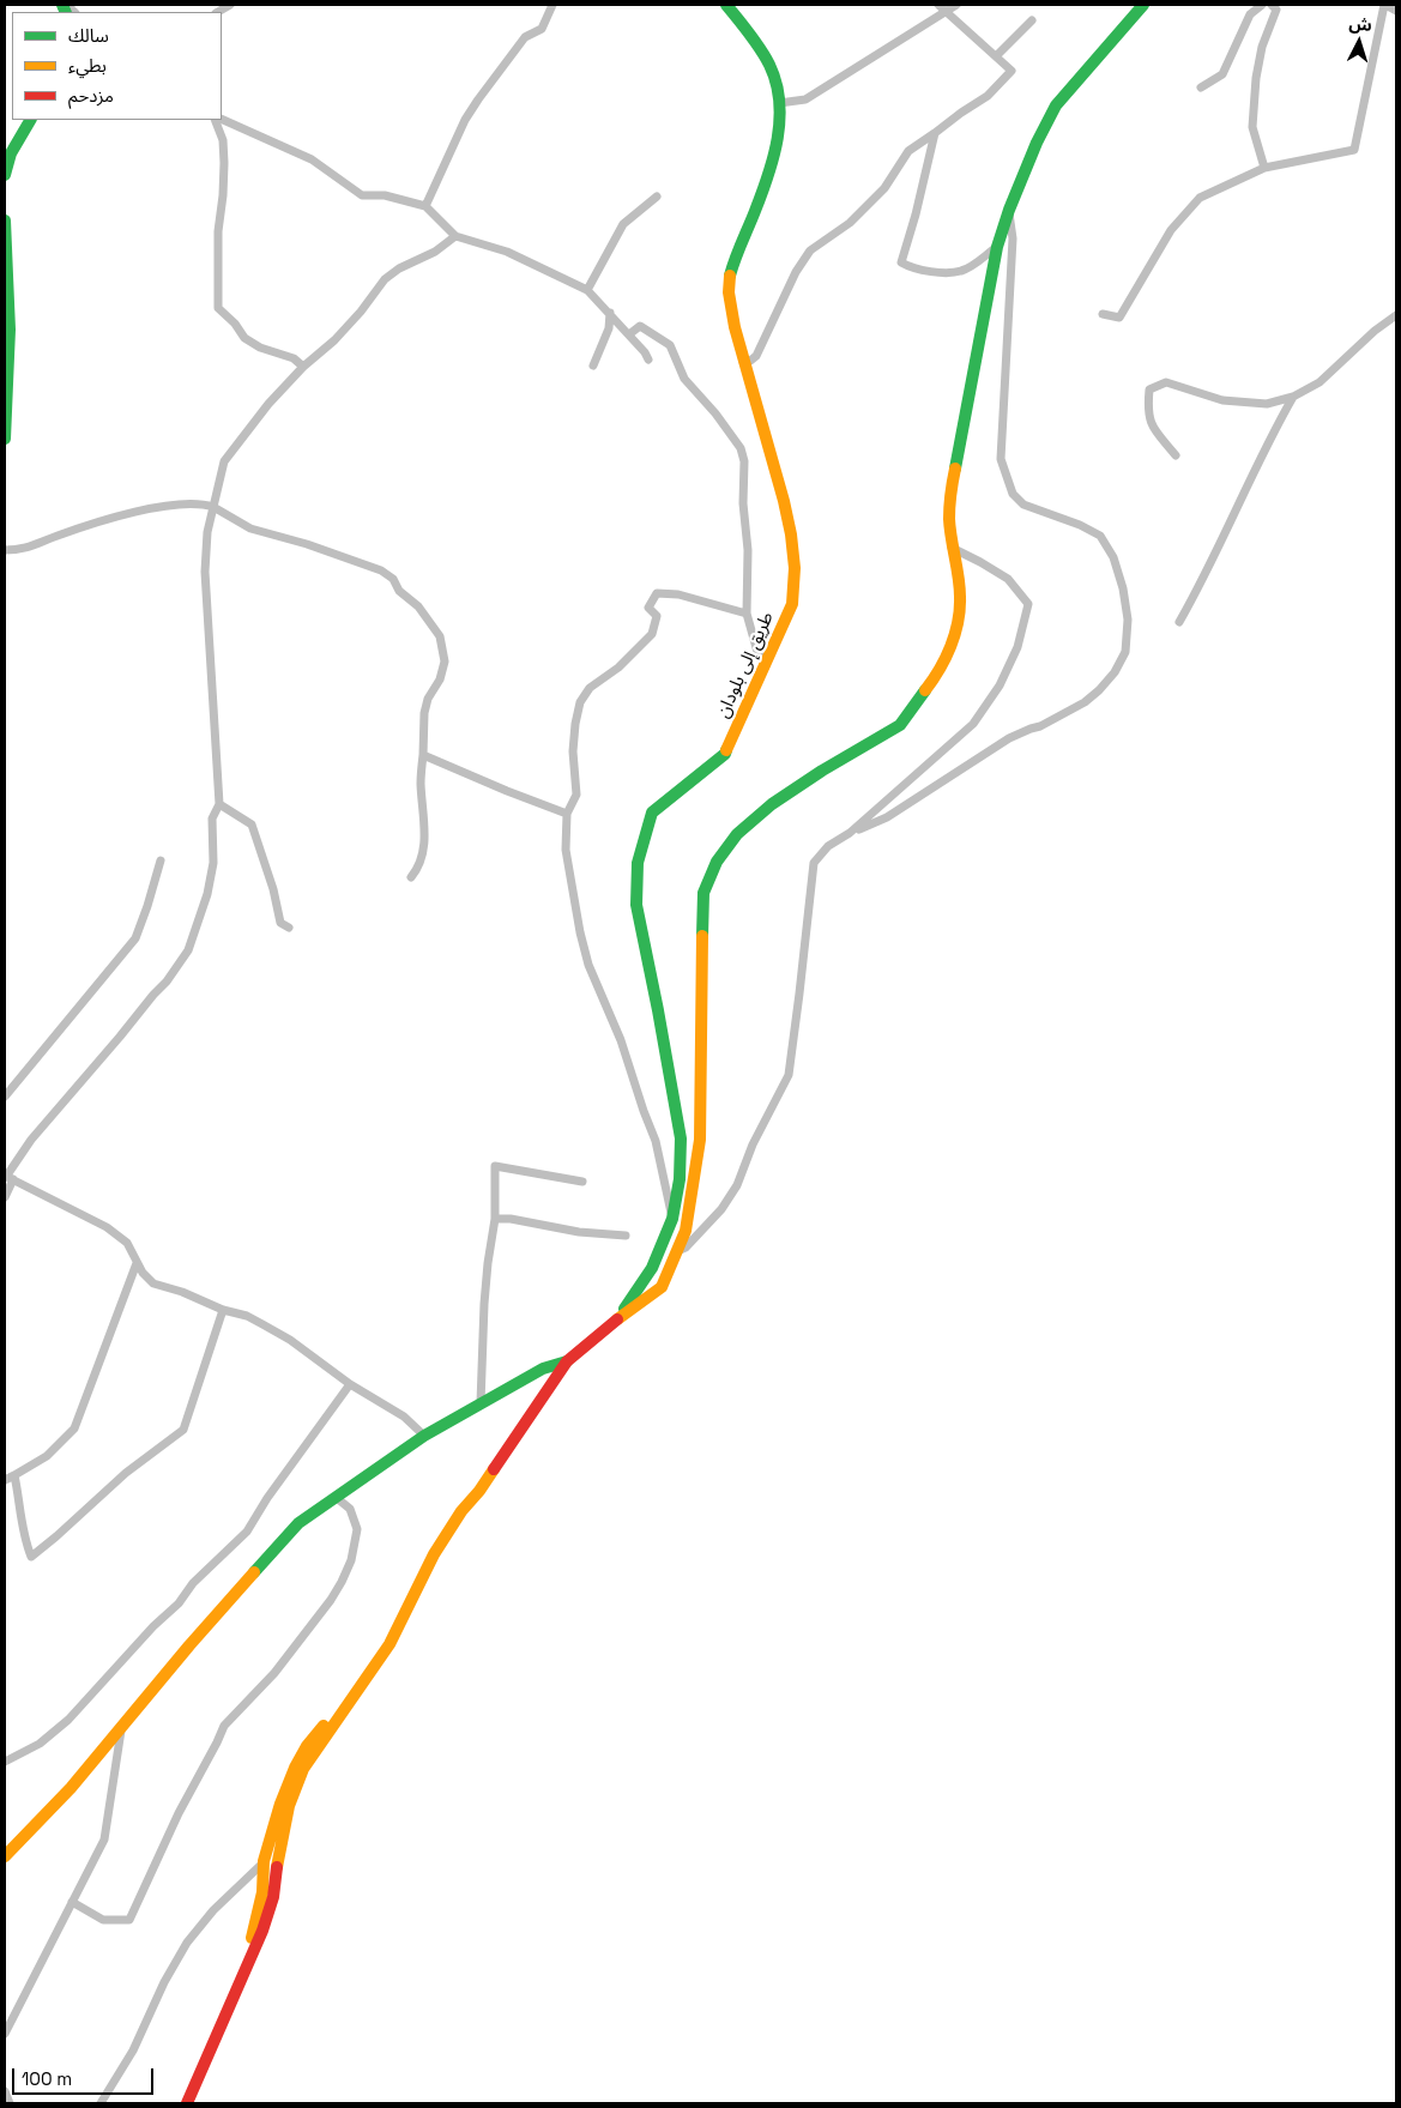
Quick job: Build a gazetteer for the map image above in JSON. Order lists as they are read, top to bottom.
{
  "streets": {
    "main road": ["طريق إلى بلودان"]
  },
  "legend": ["سالك", "بطيء", "مزدحم"],
  "scale_bar": "100 m",
  "north": "top"
}
